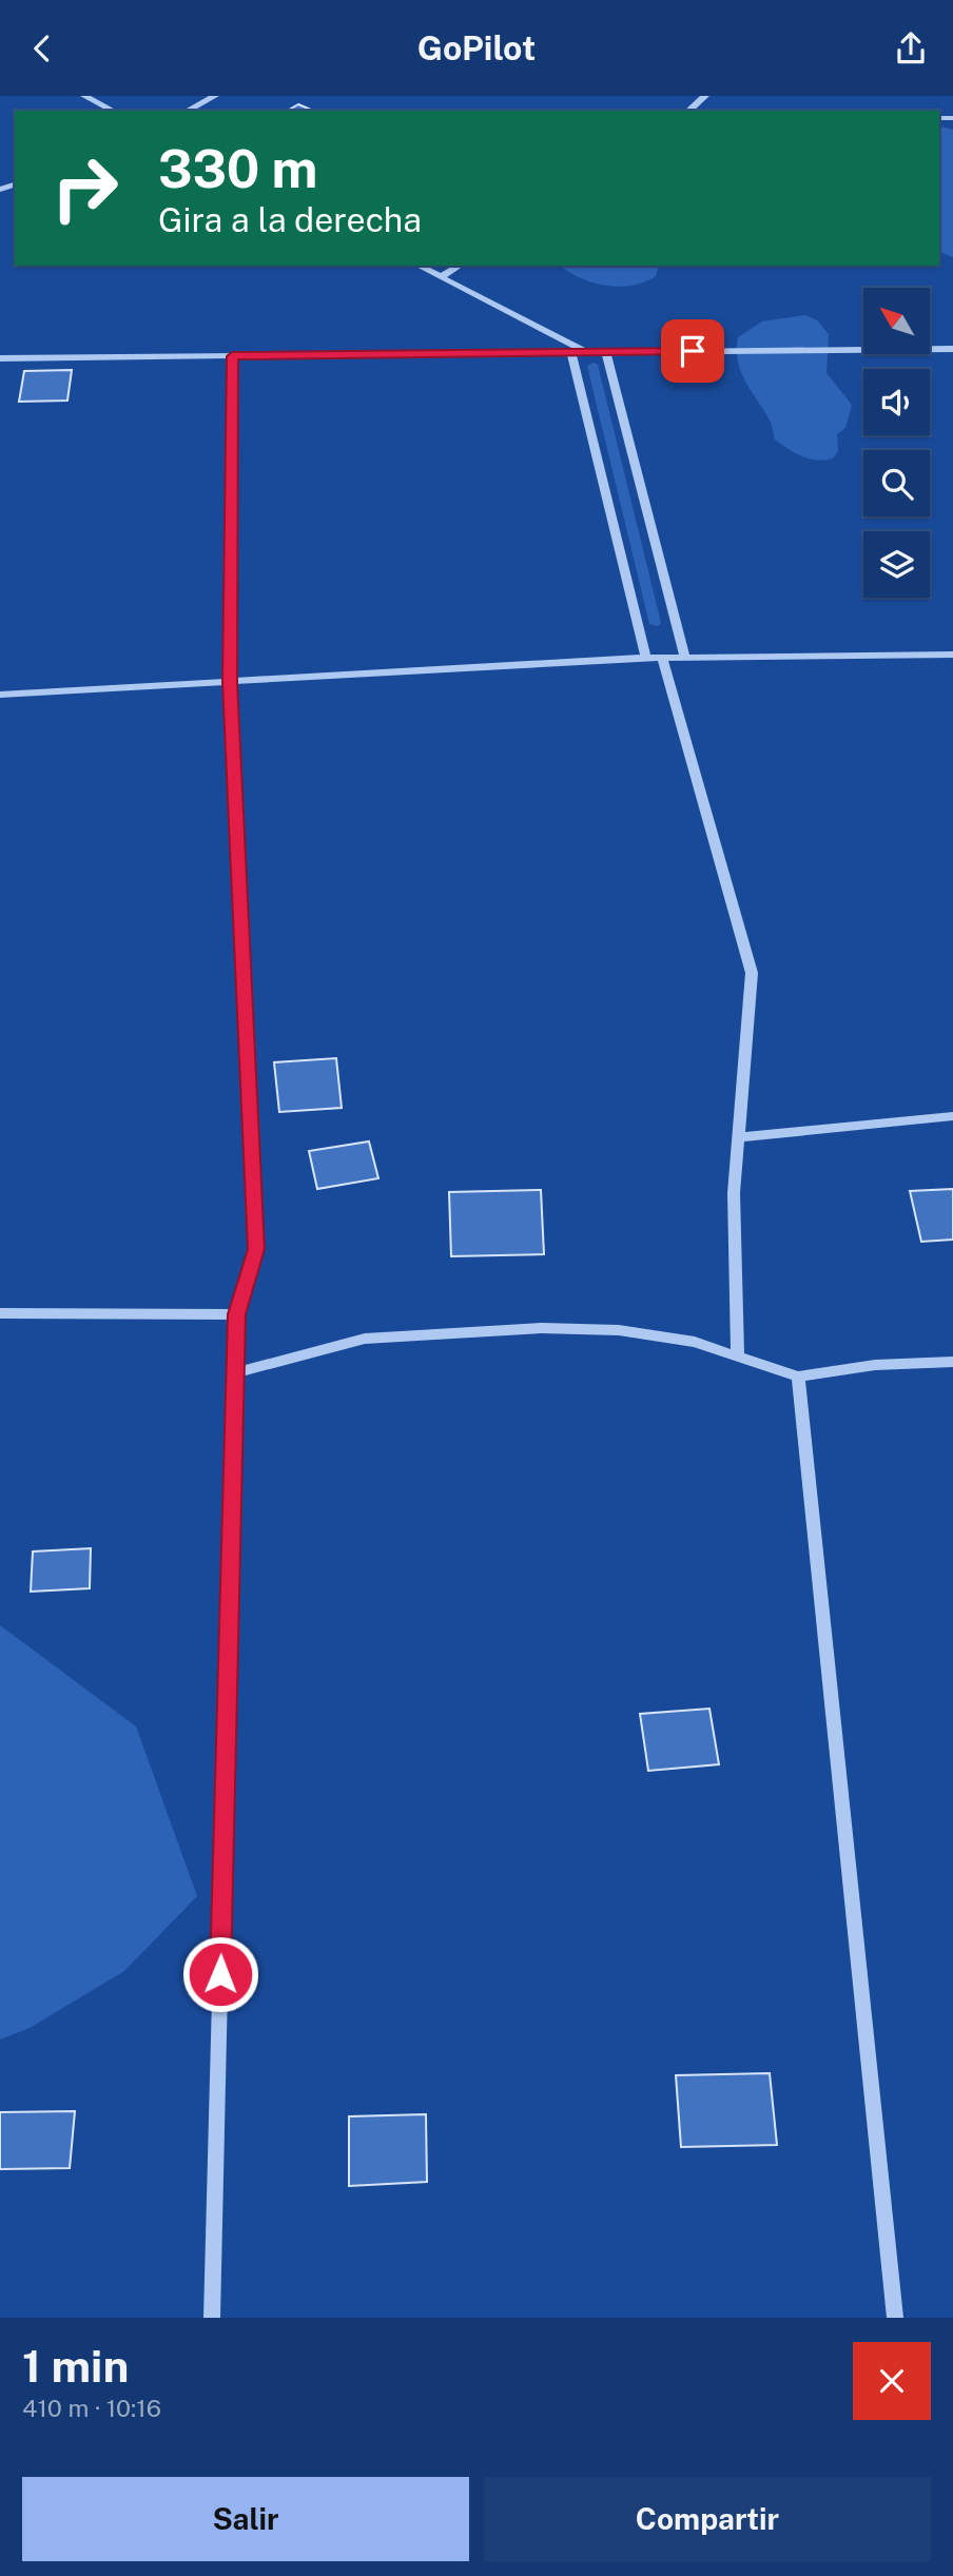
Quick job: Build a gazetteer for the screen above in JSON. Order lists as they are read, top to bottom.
{
  "north": "top left",
  "page": {
    "header": "GoPilot",
    "turn": ["330 m", "Gira a la derecha"],
    "heading": ["1 min", "410 m · 10:16"],
    "buttons": ["Salir", "Compartir"]
  }
}
